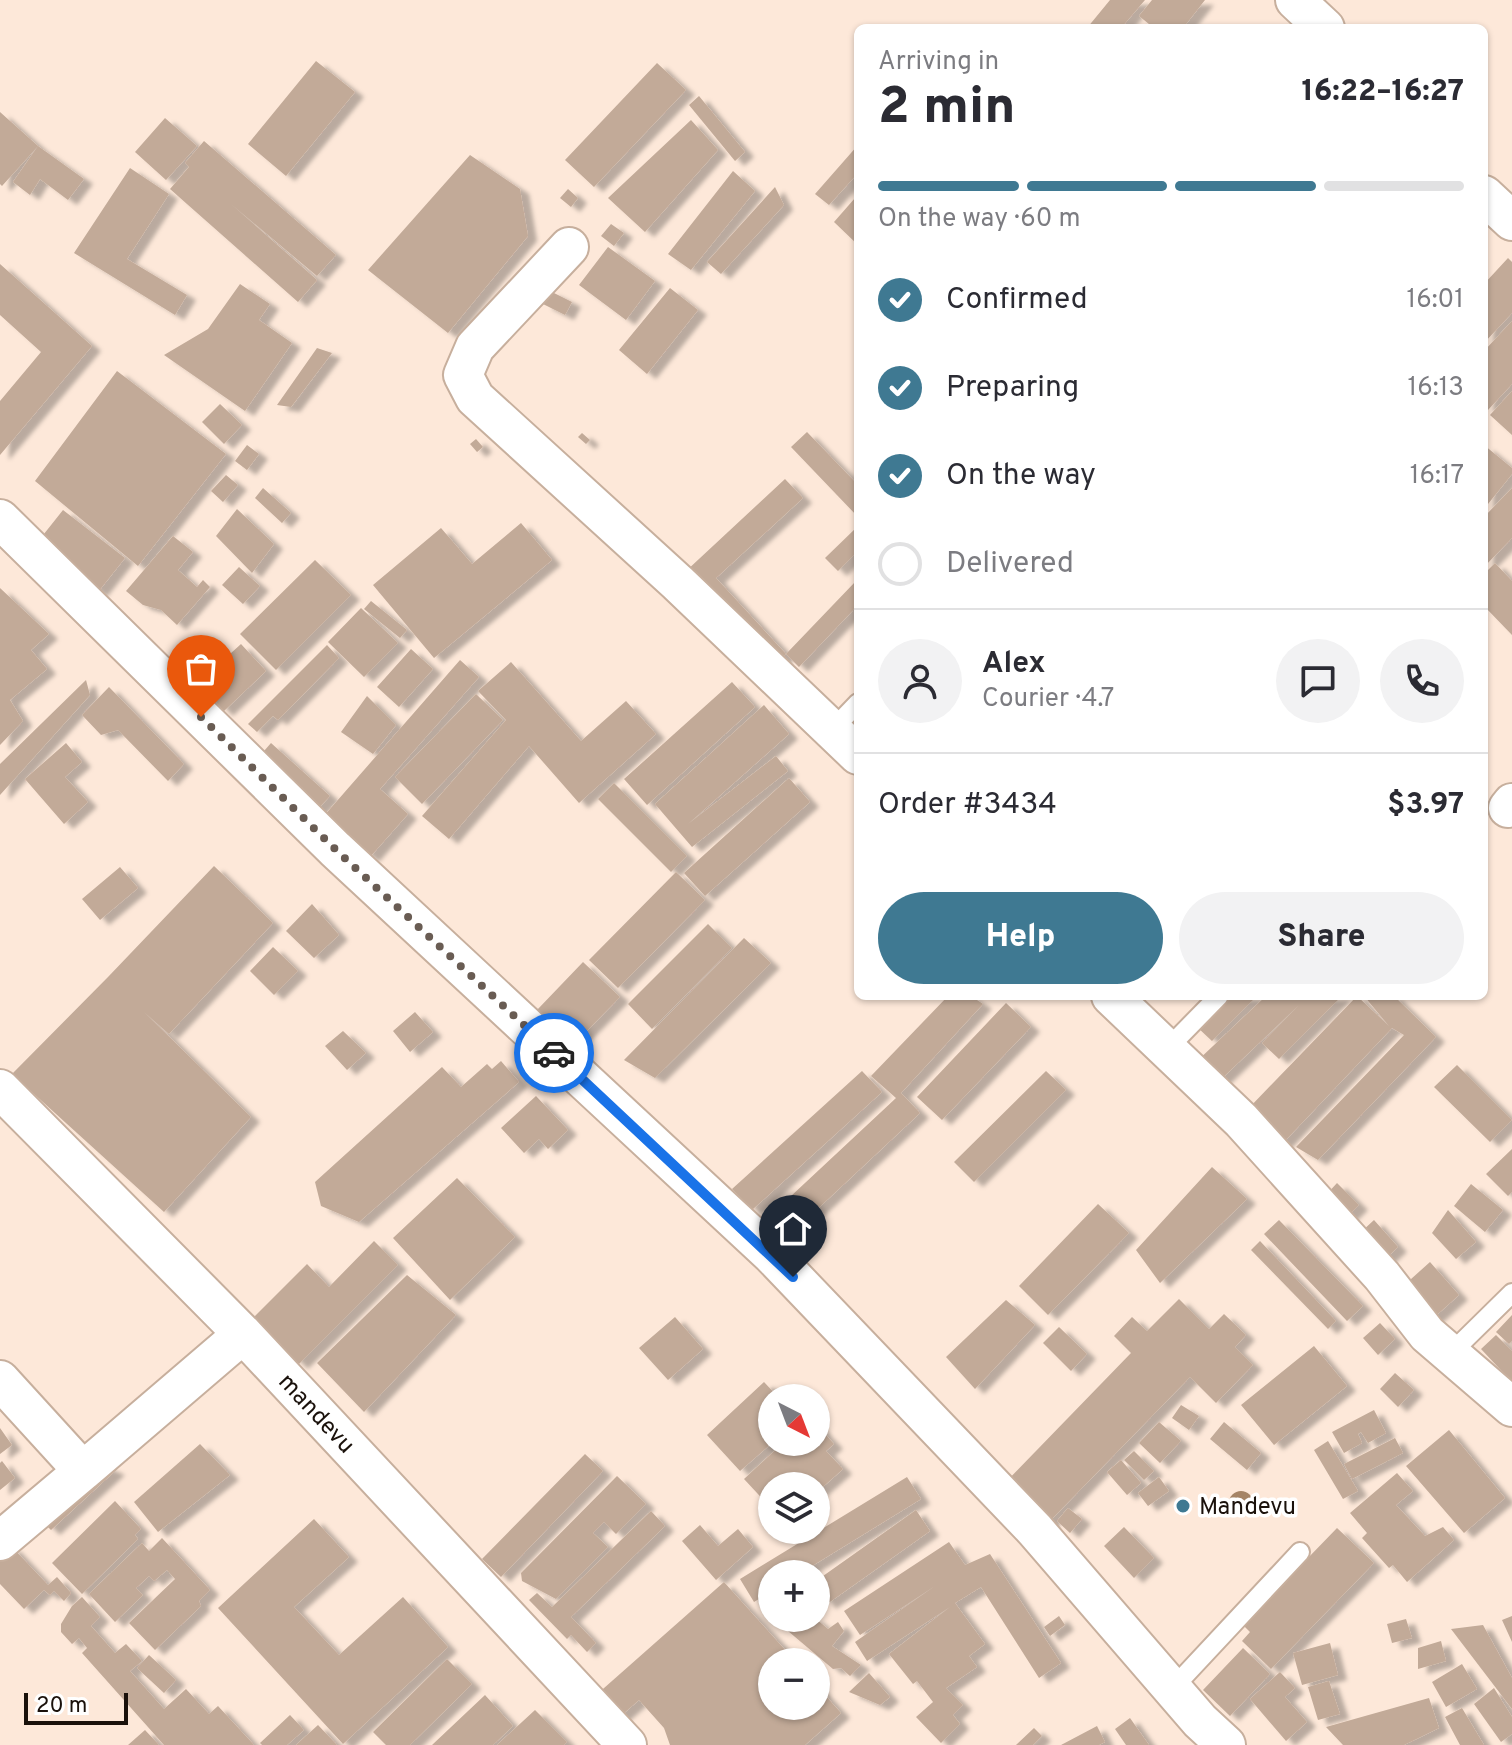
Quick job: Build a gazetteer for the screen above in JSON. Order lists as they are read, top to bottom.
{
  "streets": {
    "street": ["mandevu"]
  },
  "places": ["Mandevu"],
  "scale_bar": "20 m",
  "north": "bottom right",
  "page": {
    "heading": ["2 min", "Arriving in", "16:22–16:27"],
    "panel": [
      "Alex",
      "Courier · 4.7",
      "Order #3434",
      "$3.97"
    ],
    "bar": "On the way · 60 m",
    "list": [
      ["Confirmed", "16:01"],
      ["Preparing", "16:13"],
      ["On the way", "16:17"],
      "Delivered"
    ],
    "buttons": ["Help", "Share"],
    "map_buttons": ["+", "−"],
    "scale": "20 m"
  }
}
